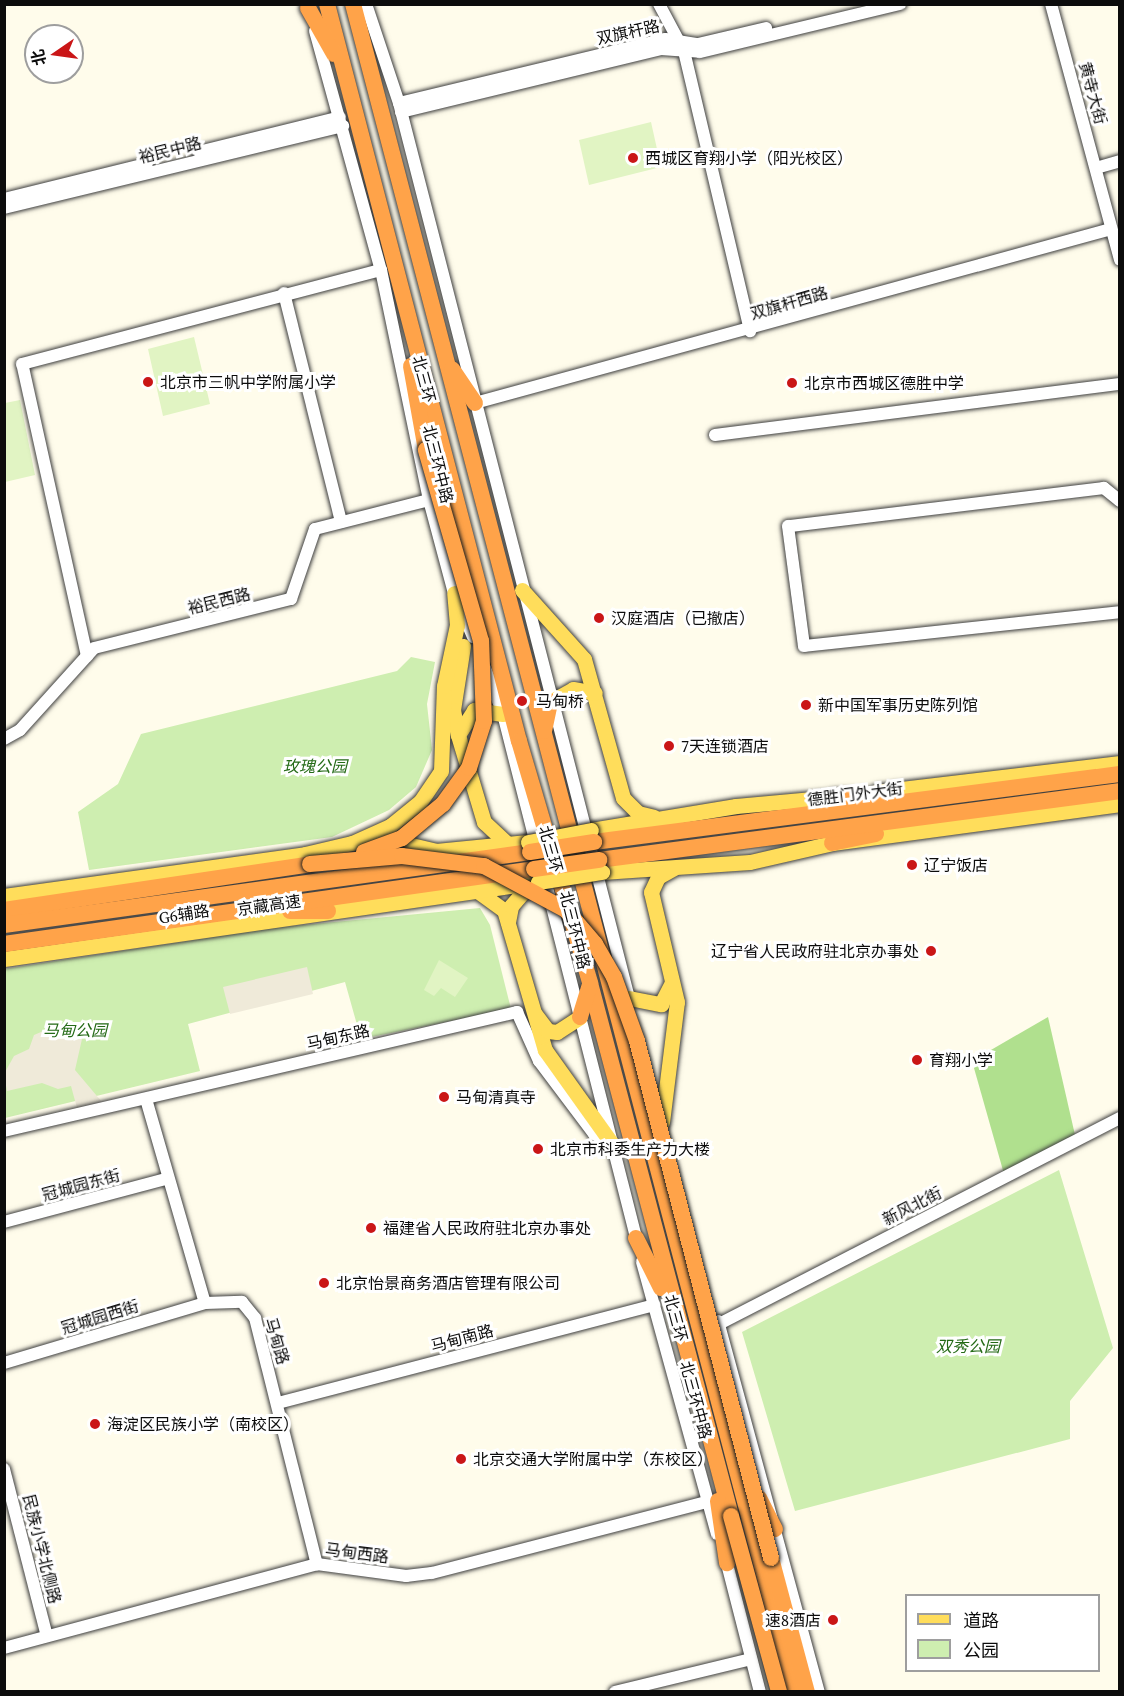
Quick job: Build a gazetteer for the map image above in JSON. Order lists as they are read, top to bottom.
{
  "streets": {
    "highway": ["北三环", "德胜门外大街", "京藏高速"],
    "main road": ["G6辅路"],
    "street": [
      "双旗杆路",
      "黄寺大街",
      "裕民中路",
      "双旗杆西路",
      "北三环中路",
      "裕民西路",
      "马甸东路",
      "冠城园东街",
      "新风北街",
      "冠城园西街",
      "马甸南路",
      "马甸路",
      "民族小学北侧路",
      "马甸西路"
    ]
  },
  "crossings": [
    ["黄寺大街", "双旗杆西路"],
    ["裕民中路", "北三环中路"],
    ["双旗杆西路", "北三环中路"],
    ["北三环", "北三环中路"],
    ["北三环中路", "裕民西路"],
    ["北三环中路", "马甸东路"],
    ["北三环中路", "新风北街"],
    ["北三环中路", "马甸南路"],
    ["北三环中路", "马甸西路"],
    ["京藏高速", "G6辅路"],
    ["冠城园西街", "马甸路"],
    ["马甸南路", "马甸路"],
    ["马甸路", "马甸西路"],
    ["民族小学北侧路", "马甸西路"]
  ],
  "parks": ["玫瑰公园", "马甸公园", "双秀公园"],
  "places": [
    "西城区育翔小学（阳光校区）",
    "北京市三帆中学附属小学",
    "北京市西城区德胜中学",
    "汉庭酒店（已撤店）",
    "马甸桥",
    "新中国军事历史陈列馆",
    "7天连锁酒店",
    "辽宁饭店",
    "辽宁省人民政府驻北京办事处",
    "育翔小学",
    "马甸清真寺",
    "北京市科委生产力大楼",
    "福建省人民政府驻北京办事处",
    "北京怡景商务酒店管理有限公司",
    "海淀区民族小学（南校区）",
    "北京交通大学附属中学（东校区）",
    "速8酒店"
  ],
  "legend": ["道路", "公园"],
  "north": "left"
}
